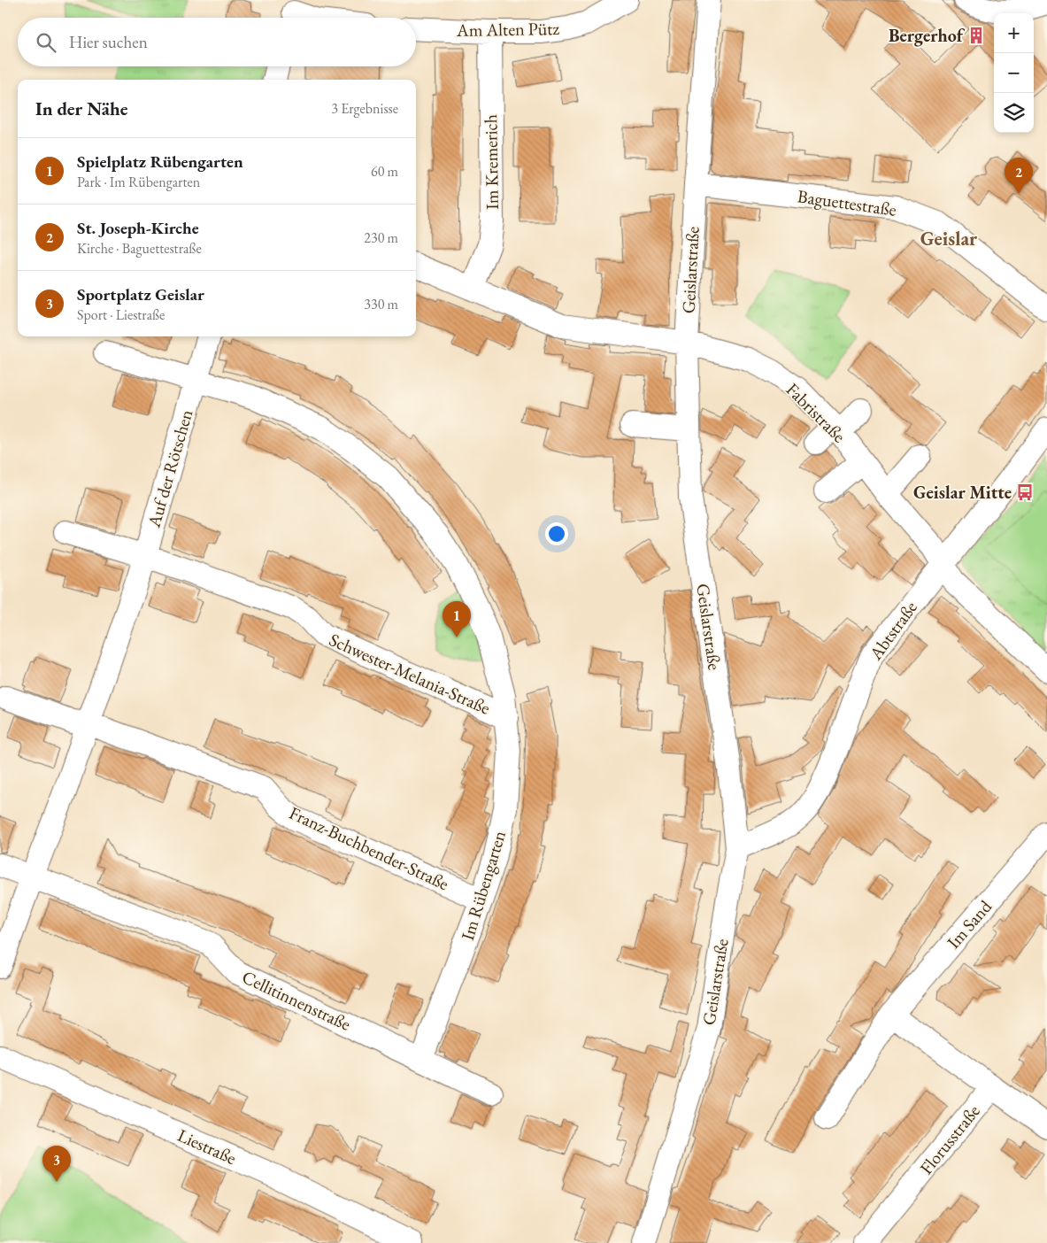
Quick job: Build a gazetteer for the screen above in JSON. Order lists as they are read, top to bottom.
{
  "streets": {
    "street": [
      "Am Alten Pütz",
      "Im Kremerich",
      "Baguettestraße",
      "Geislarstraße",
      "Fabristraße",
      "Auf der Rötschen",
      "Abtstraße",
      "Schwester-Melania-Straße",
      "Franz-Buchbender-Straße",
      "Im Rübengarten",
      "Im Sand",
      "Cellitinnenstraße",
      "Florusstraße",
      "Liestraße"
    ]
  },
  "crossings": [
    ["Am Alten Pütz", "Im Kremerich"],
    ["Im Kremerich", "Fabristraße"],
    ["Baguettestraße", "Geislarstraße"],
    ["Geislarstraße", "Fabristraße"],
    ["Geislarstraße", "Abtstraße"],
    ["Fabristraße", "Abtstraße"],
    ["Auf der Rötschen", "Schwester-Melania-Straße"],
    ["Auf der Rötschen", "Franz-Buchbender-Straße"],
    ["Auf der Rötschen", "Im Rübengarten"],
    ["Auf der Rötschen", "Cellitinnenstraße"],
    ["Schwester-Melania-Straße", "Im Rübengarten"],
    ["Franz-Buchbender-Straße", "Im Rübengarten"],
    ["Im Rübengarten", "Cellitinnenstraße"]
  ],
  "districts": ["Geislar"],
  "places": {
    "building": ["Bergerhof"],
    "bus stop": ["Geislar Mitte"]
  },
  "page": {
    "map_buttons": ["+", "−"],
    "search": "Hier suchen",
    "heading": ["In der Nähe", "3 Ergebnisse"],
    "list": [
      {
        "mark": "1",
        "name": "Spielplatz Rübengarten",
        "note": "Park · Im Rübengarten",
        "value": "60 m"
      },
      {
        "mark": "2",
        "name": "St. Joseph-Kirche",
        "note": "Kirche · Baguettestraße",
        "value": "230 m"
      },
      {
        "mark": "3",
        "name": "Sportplatz Geislar",
        "note": "Sport · Liestraße",
        "value": "330 m"
      }
    ],
    "pins": ["2", "1", "3"]
  }
}
